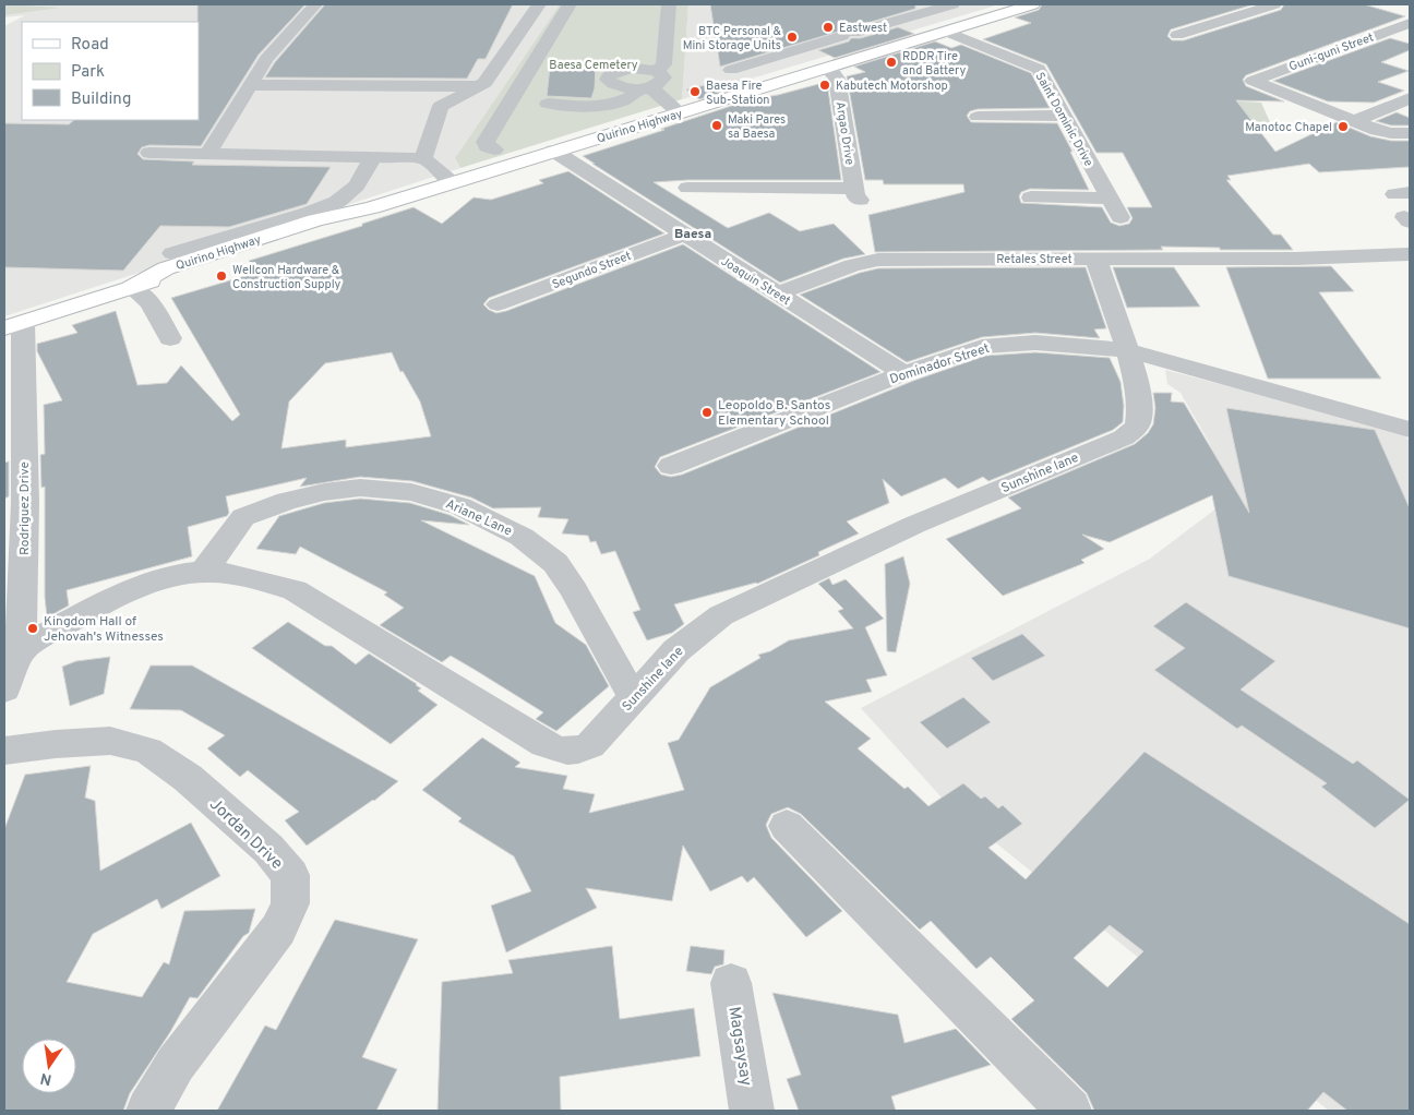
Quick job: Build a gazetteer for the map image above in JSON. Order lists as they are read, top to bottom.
{
  "streets": {
    "main road": ["Quirino Highway"],
    "street": [
      "Guni-guni Street",
      "Saint Dominic Drive",
      "Argao Drive",
      "Retales Street",
      "Segundo Street",
      "Joaquin Street",
      "Dominador Street",
      "Sunshine lane",
      "Rodriguez Drive",
      "Ariane Lane",
      "Jordan Drive",
      "Magsaysay"
    ]
  },
  "crossings": [
    ["Saint Dominic Drive", "Quirino Highway"],
    ["Quirino Highway", "Argao Drive"],
    ["Quirino Highway", "Joaquin Street"],
    ["Quirino Highway", "Rodriguez Drive"],
    ["Retales Street", "Joaquin Street"],
    ["Retales Street", "Sunshine lane"],
    ["Segundo Street", "Joaquin Street"],
    ["Joaquin Street", "Dominador Street"],
    ["Dominador Street", "Sunshine lane"],
    ["Sunshine lane", "Rodriguez Drive"],
    ["Sunshine lane", "Ariane Lane"]
  ],
  "districts": ["Baesa"],
  "parks": ["Baesa Cemetery"],
  "places": [
    "Eastwest",
    "BTC Personal & Mini Storage Units",
    "RDDR Tire and Battery",
    "Kabutech Motorshop",
    "Baesa Fire Sub-Station",
    "Maki Pares sa Baesa",
    "Manotoc Chapel",
    "Wellcon Hardware & Construction Supply",
    "Leopoldo B. Santos Elementary School",
    "Kingdom Hall of Jehovah's Witnesses"
  ],
  "legend": ["Road", "Park", "Building"],
  "north": "bottom"
}
